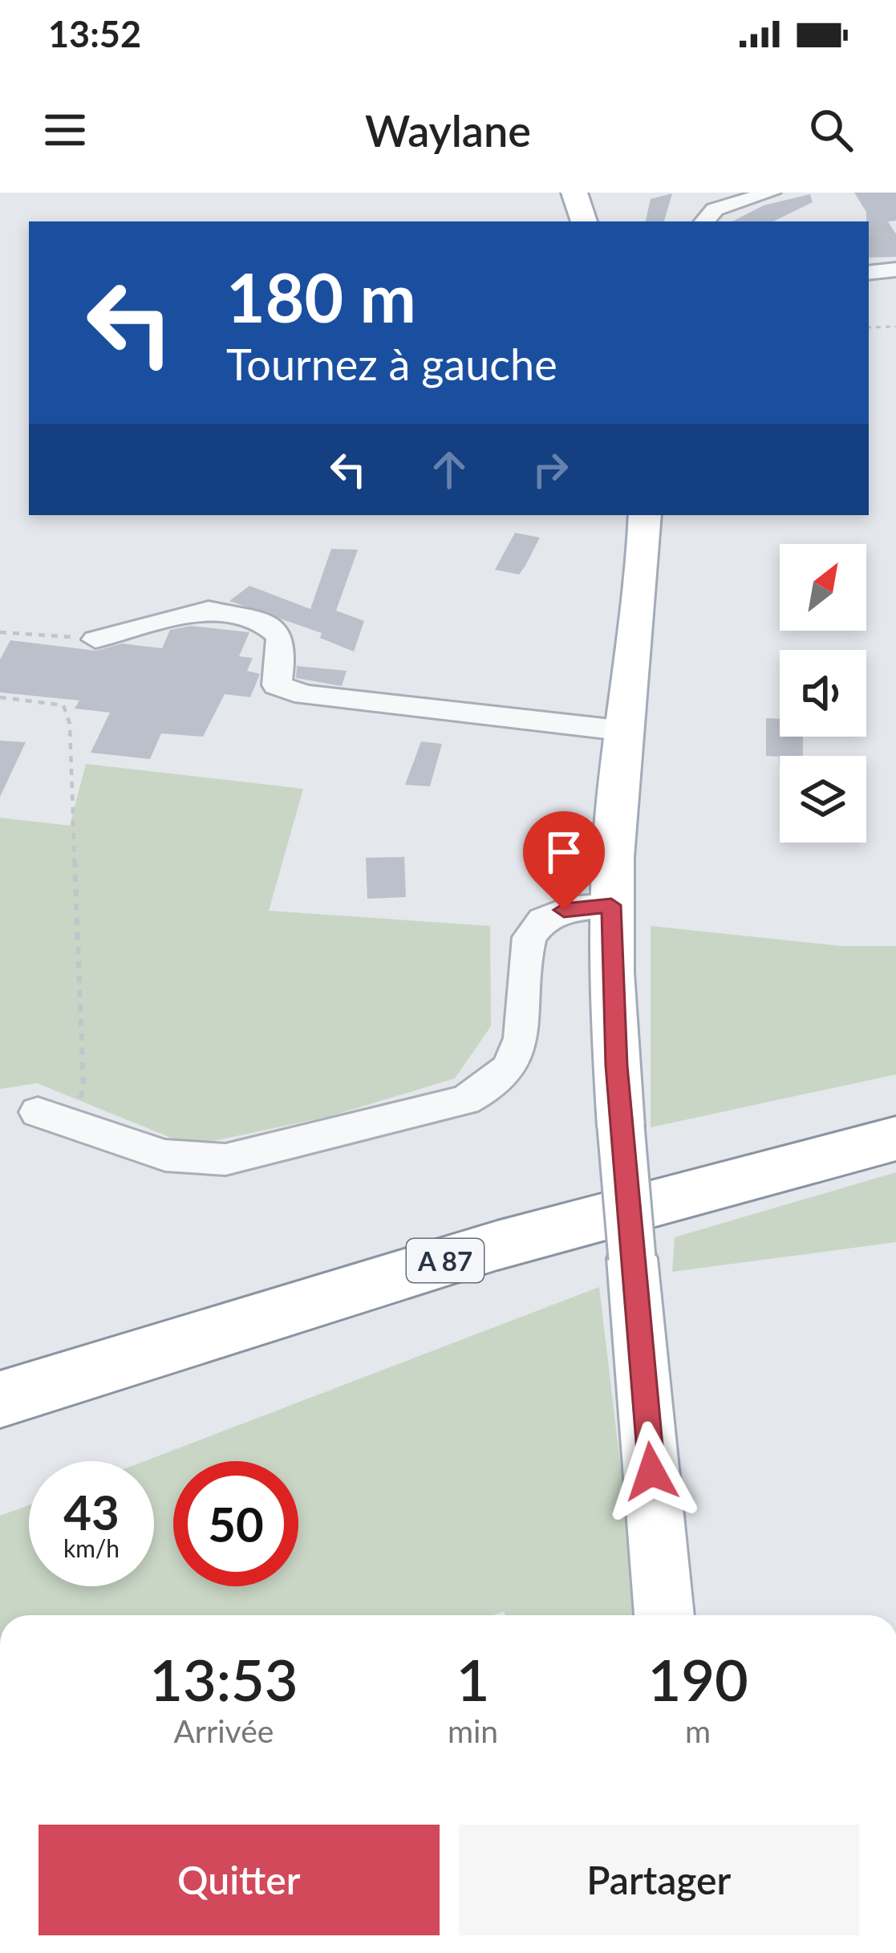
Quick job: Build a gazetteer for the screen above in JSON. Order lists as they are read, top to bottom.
{
  "streets": {
    "highway": ["A 87"]
  },
  "north": "top right",
  "page": {
    "status": "13:52",
    "header": "Waylane",
    "turn": ["180 m", "Tournez à gauche"],
    "speed": "43 km/h",
    "limit": "50",
    "eta": [
      "13:53",
      "Arrivée",
      "1",
      "min",
      "190",
      "m"
    ],
    "buttons": ["Quitter", "Partager"]
  }
}
